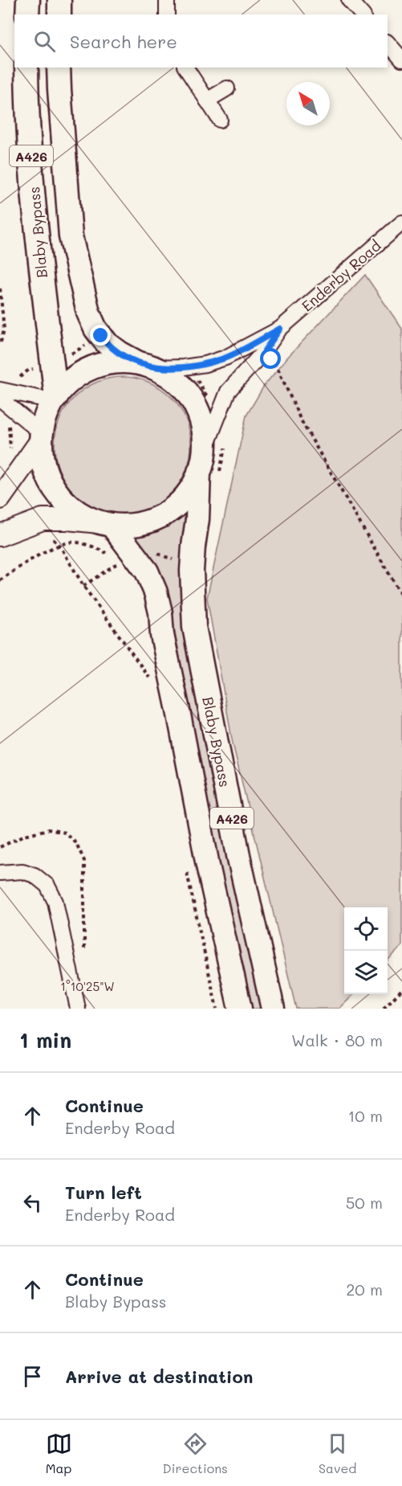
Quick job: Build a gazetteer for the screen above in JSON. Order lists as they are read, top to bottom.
{
  "streets": {
    "main road": ["A426", "Blaby Bypass"],
    "street": ["Enderby Road"]
  },
  "crossings": [
    ["A426", "Blaby Bypass"],
    ["A426", "Enderby Road"],
    ["Blaby Bypass", "Enderby Road"]
  ],
  "north": "top left",
  "page": {
    "search": "Search here",
    "heading": ["1 min", "Walk · 80 m"],
    "list": [
      ["Continue", "Enderby Road", "10 m"],
      ["Turn left", "Enderby Road", "50 m"],
      ["Continue", "Blaby Bypass", "20 m"],
      "Arrive at destination"
    ],
    "nav": ["Map", "Directions", "Saved"]
  },
  "coordinates": ["1°10'25\"W"]
}
